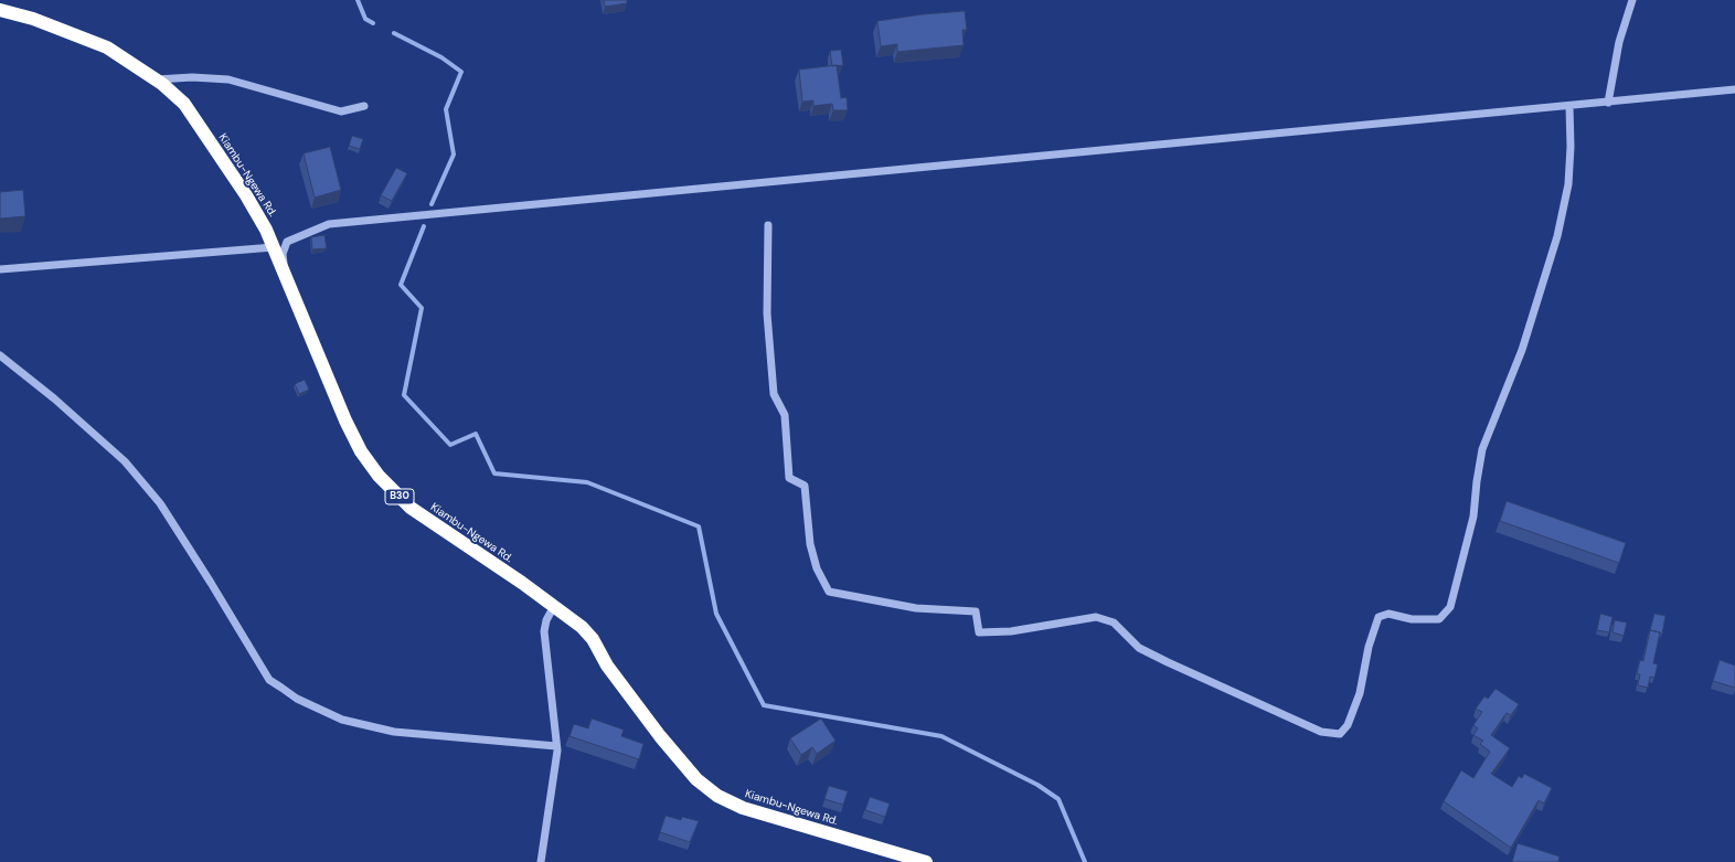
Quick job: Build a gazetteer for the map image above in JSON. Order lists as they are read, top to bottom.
{
  "streets": {
    "highway": ["Kiambu-Ngewa Rd.", "B30"]
  }
}
